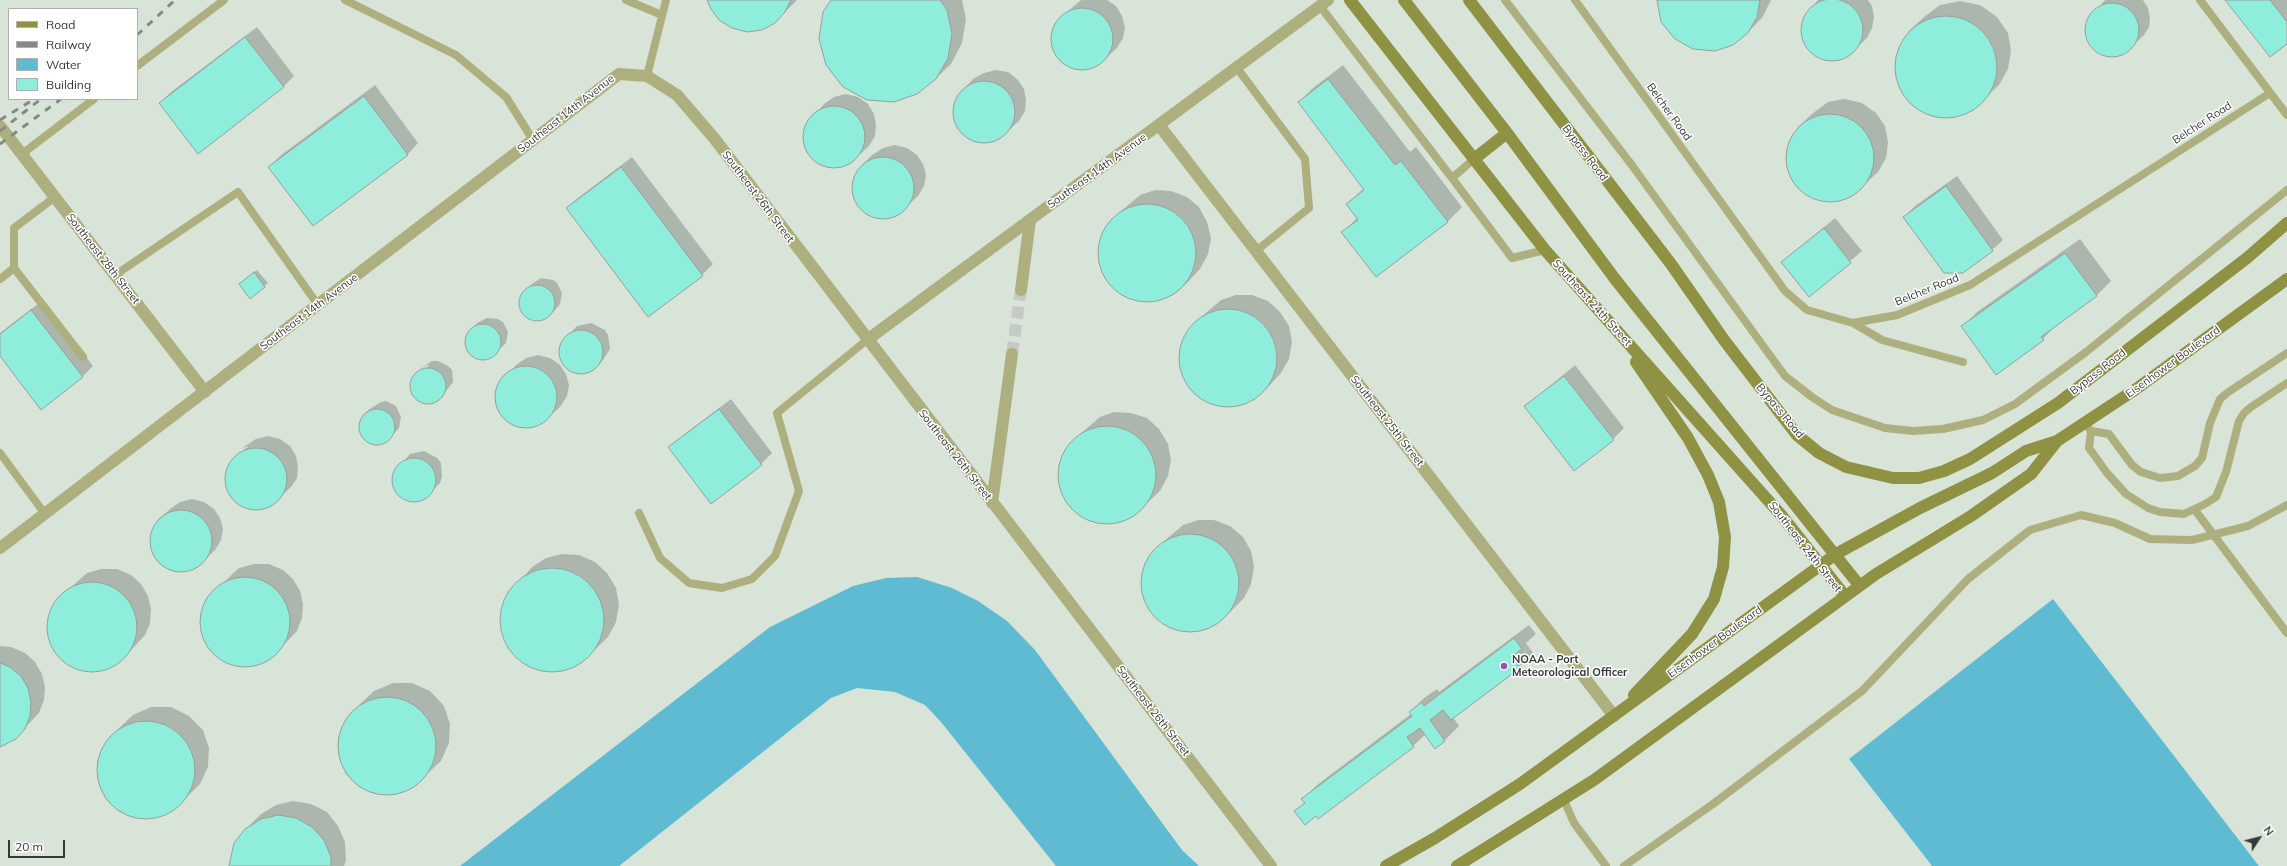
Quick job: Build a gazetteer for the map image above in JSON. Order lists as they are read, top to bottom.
{
  "streets": {
    "street": [
      "Southeast 14th Avenue",
      "Bypass Road",
      "Southeast 26th Street",
      "Southeast 28th Street",
      "Southeast 24th Street",
      "Eisenhower Boulevard",
      "Southeast 25th Street"
    ],
    "lane": ["Belcher Road"]
  },
  "crossings": [
    ["Southeast 14th Avenue", "Southeast 26th Street"],
    ["Southeast 14th Avenue", "Southeast 28th Street"],
    ["Southeast 14th Avenue", "Southeast 25th Street"],
    ["Southeast 24th Street", "Eisenhower Boulevard"],
    ["Eisenhower Boulevard", "Southeast 25th Street"]
  ],
  "places": ["NOAA - Port Meteorological Officer"],
  "legend": [
    "Road",
    "Railway",
    "Water",
    "Building"
  ],
  "scale_bar": "20 m",
  "north": "top right"
}
